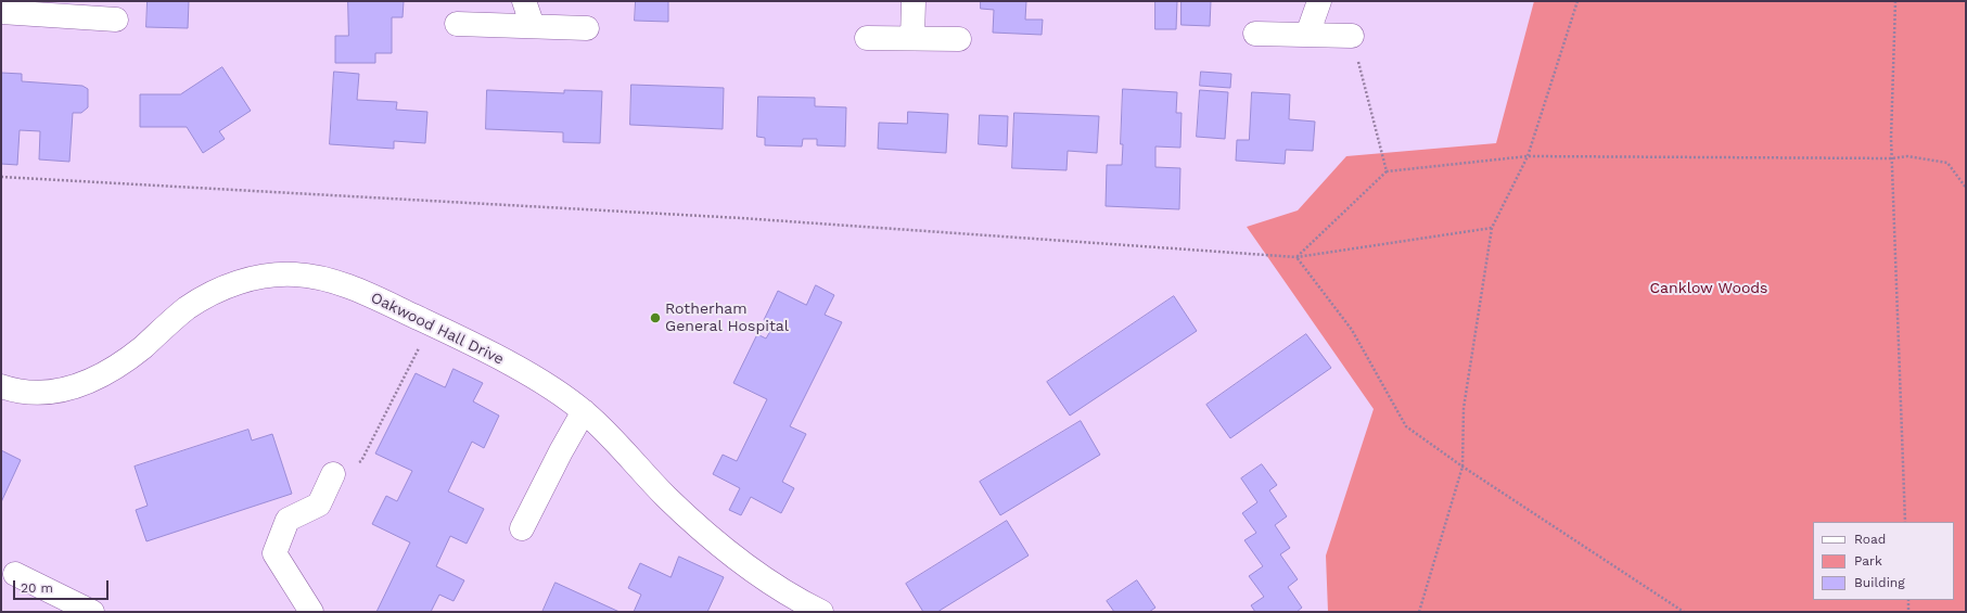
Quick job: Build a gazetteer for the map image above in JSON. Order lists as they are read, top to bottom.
{
  "streets": {
    "street": ["Oakwood Hall Drive"]
  },
  "parks": ["Canklow Woods"],
  "places": ["Rotherham General Hospital"],
  "legend": ["Road", "Park", "Building"],
  "scale_bar": "20 m"
}
